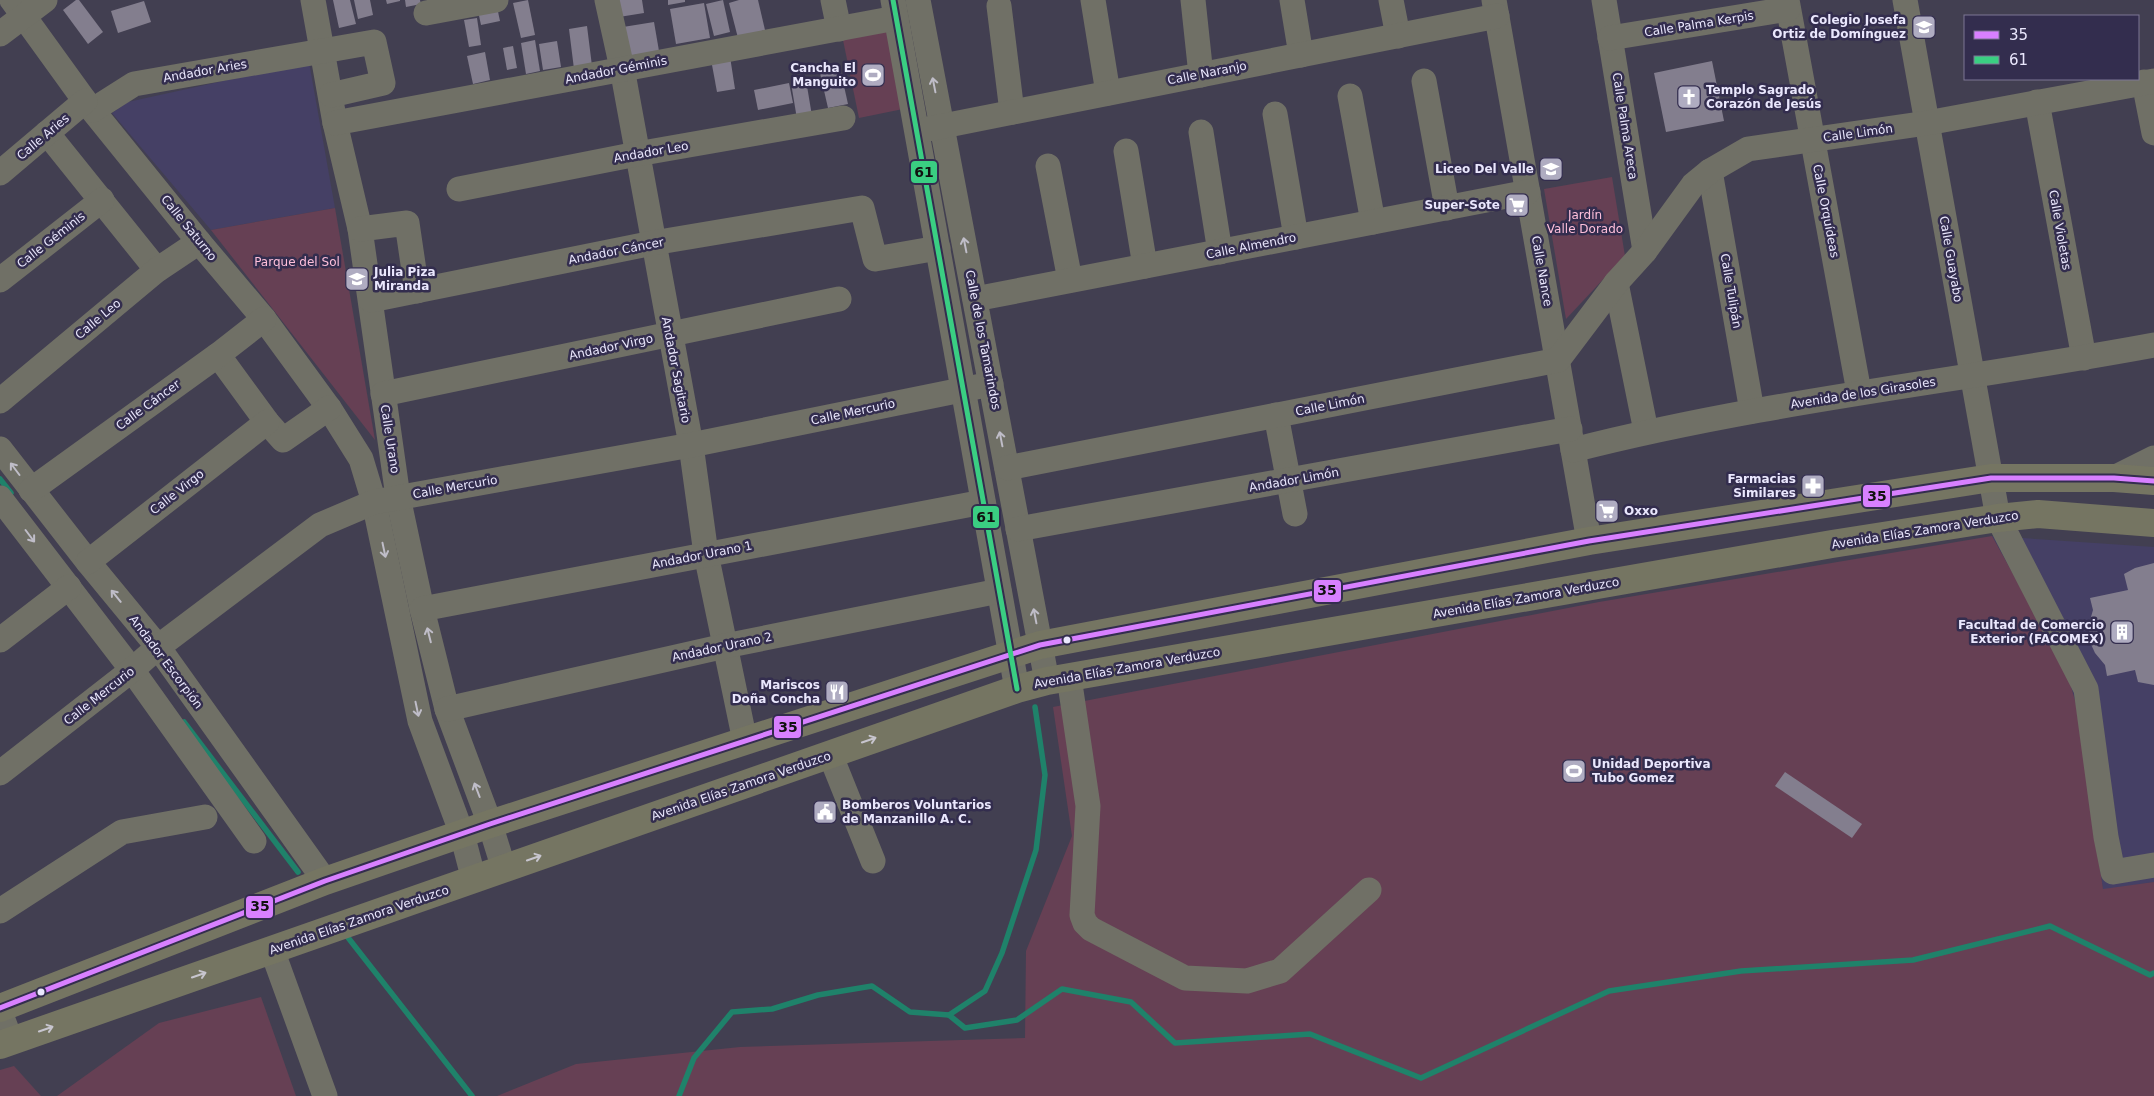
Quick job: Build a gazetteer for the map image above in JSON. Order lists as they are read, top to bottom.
{
  "streets": {
    "main road": ["Avenida Elías Zamora Verduzco"],
    "street": [
      "Calle Palma Kerpis",
      "Andador Géminis",
      "Andador Aries",
      "Calle Naranjo",
      "Calle Palma Areca",
      "Calle Limón",
      "Calle Aries",
      "Andador Leo",
      "Calle Orquídeas",
      "Calle Saturno",
      "Calle Violetas",
      "Calle Géminis",
      "Calle Almendro",
      "Andador Cáncer",
      "Calle Guayabo",
      "Calle Nance",
      "Calle Tulipán",
      "Calle Leo",
      "Calle de los Tamarindos",
      "Andador Virgo",
      "Andador Sagitario",
      "Avenida de los Girasoles",
      "Calle Cáncer",
      "Calle Mercurio",
      "Calle Urano",
      "Andador Limón",
      "Calle Virgo",
      "Andador Urano 1",
      "Andador Urano 2",
      "Andador Escorpión"
    ]
  },
  "crossings": [
    ["Calle Palma Kerpis", "Calle Palma Areca"],
    ["Calle Palma Kerpis", "Calle Orquídeas"],
    ["Andador Géminis", "Andador Sagitario"],
    ["Andador Géminis", "Calle Urano"],
    ["Andador Aries", "Calle Aries"],
    ["Andador Aries", "Calle Saturno"],
    ["Andador Aries", "Calle Urano"],
    ["Calle Naranjo", "Calle Nance"],
    ["Calle Naranjo", "Calle de los Tamarindos"],
    ["Calle Palma Areca", "Calle Limón"],
    ["Calle Limón", "Calle Orquídeas"],
    ["Calle Limón", "Calle Violetas"],
    ["Calle Limón", "Calle Guayabo"],
    ["Calle Limón", "Calle Nance"],
    ["Calle Limón", "Calle Tulipán"],
    ["Calle Limón", "Calle de los Tamarindos"],
    ["Calle Aries", "Calle Saturno"],
    ["Andador Leo", "Andador Sagitario"],
    ["Calle Orquídeas", "Avenida de los Girasoles"],
    ["Calle Saturno", "Calle Leo"],
    ["Calle Saturno", "Calle Cáncer"],
    ["Calle Saturno", "Calle Mercurio"],
    ["Calle Violetas", "Avenida de los Girasoles"],
    ["Calle Almendro", "Calle Nance"],
    ["Calle Almendro", "Calle de los Tamarindos"],
    ["Andador Cáncer", "Andador Sagitario"],
    ["Andador Cáncer", "Calle Urano"],
    ["Calle Guayabo", "Avenida de los Girasoles"],
    ["Calle Guayabo", "Avenida Elías Zamora Verduzco"],
    ["Calle Nance", "Avenida de los Girasoles"],
    ["Calle Nance", "Andador Limón"],
    ["Calle Tulipán", "Avenida de los Girasoles"],
    ["Calle de los Tamarindos", "Calle Mercurio"],
    ["Calle de los Tamarindos", "Andador Limón"],
    ["Calle de los Tamarindos", "Avenida Elías Zamora Verduzco"],
    ["Andador Virgo", "Andador Sagitario"],
    ["Andador Virgo", "Calle Urano"],
    ["Andador Sagitario", "Calle Mercurio"],
    ["Andador Sagitario", "Andador Urano 1"],
    ["Andador Sagitario", "Andador Urano 2"],
    ["Avenida de los Girasoles", "Andador Limón"],
    ["Calle Cáncer", "Andador Escorpión"],
    ["Calle Mercurio", "Calle Urano"],
    ["Calle Mercurio", "Andador Escorpión"],
    ["Calle Urano", "Avenida Elías Zamora Verduzco"],
    ["Calle Urano", "Andador Urano 1"],
    ["Calle Urano", "Andador Urano 2"],
    ["Calle Virgo", "Andador Escorpión"]
  ],
  "parks": ["Jardín Valle Dorado", "Parque del Sol"],
  "places": {
    "school or university": ["Colegio Josefa Ortiz de Domínguez", "Liceo Del Valle", "Julia Piza Miranda"],
    "sports": ["Cancha El Manguito", "Unidad Deportiva Tubo Gomez"],
    "church": ["Templo Sagrado Corazón de Jesús"],
    "supermarket": ["Super-Sote", "Oxxo"],
    "pharmacy": ["Farmacias Similares"],
    "building": ["Facultad de Comercio Exterior (FACOMEX)"],
    "restaurant": ["Mariscos Doña Concha"],
    "public building": ["Bomberos Voluntarios de Manzanillo A. C."]
  },
  "lines": ["transit line 61", "transit line 35"],
  "legend": ["35", "61"]
}
